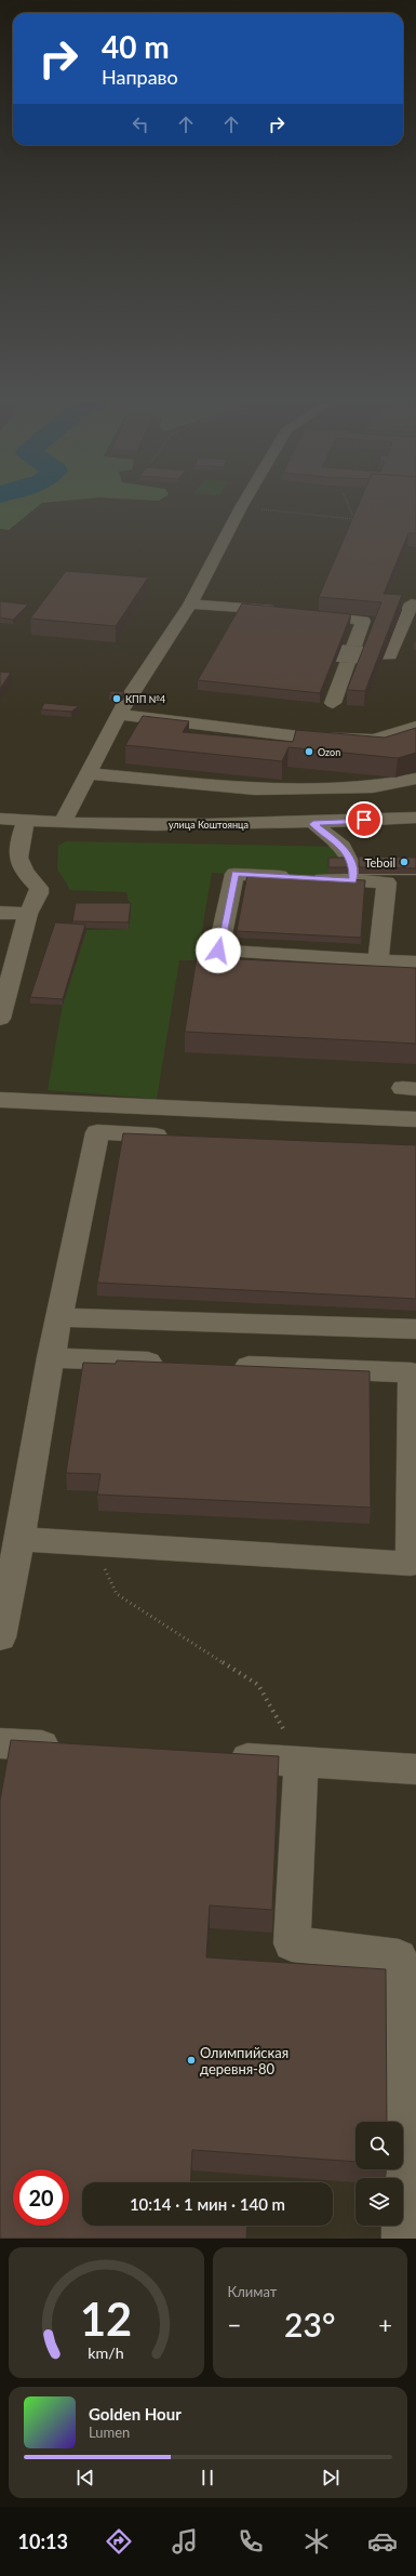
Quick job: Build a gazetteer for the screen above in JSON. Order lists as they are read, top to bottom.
{
  "streets": {
    "street": ["улица Коштоянца"]
  },
  "places": [
    "КПП №4",
    "Ozon",
    "Teboil",
    "Олимпийская деревня-80"
  ],
  "page": {
    "turn": ["40 m", "Направо"],
    "limit": "20",
    "trip": "10:14 · 1 мин · 140 m",
    "tile": "Климат",
    "heat": ["−", "23°", "+"],
    "song": ["Golden Hour", "Lumen"],
    "tabs": "10:13",
    "gauge": ["12", "km/h"]
  }
}
